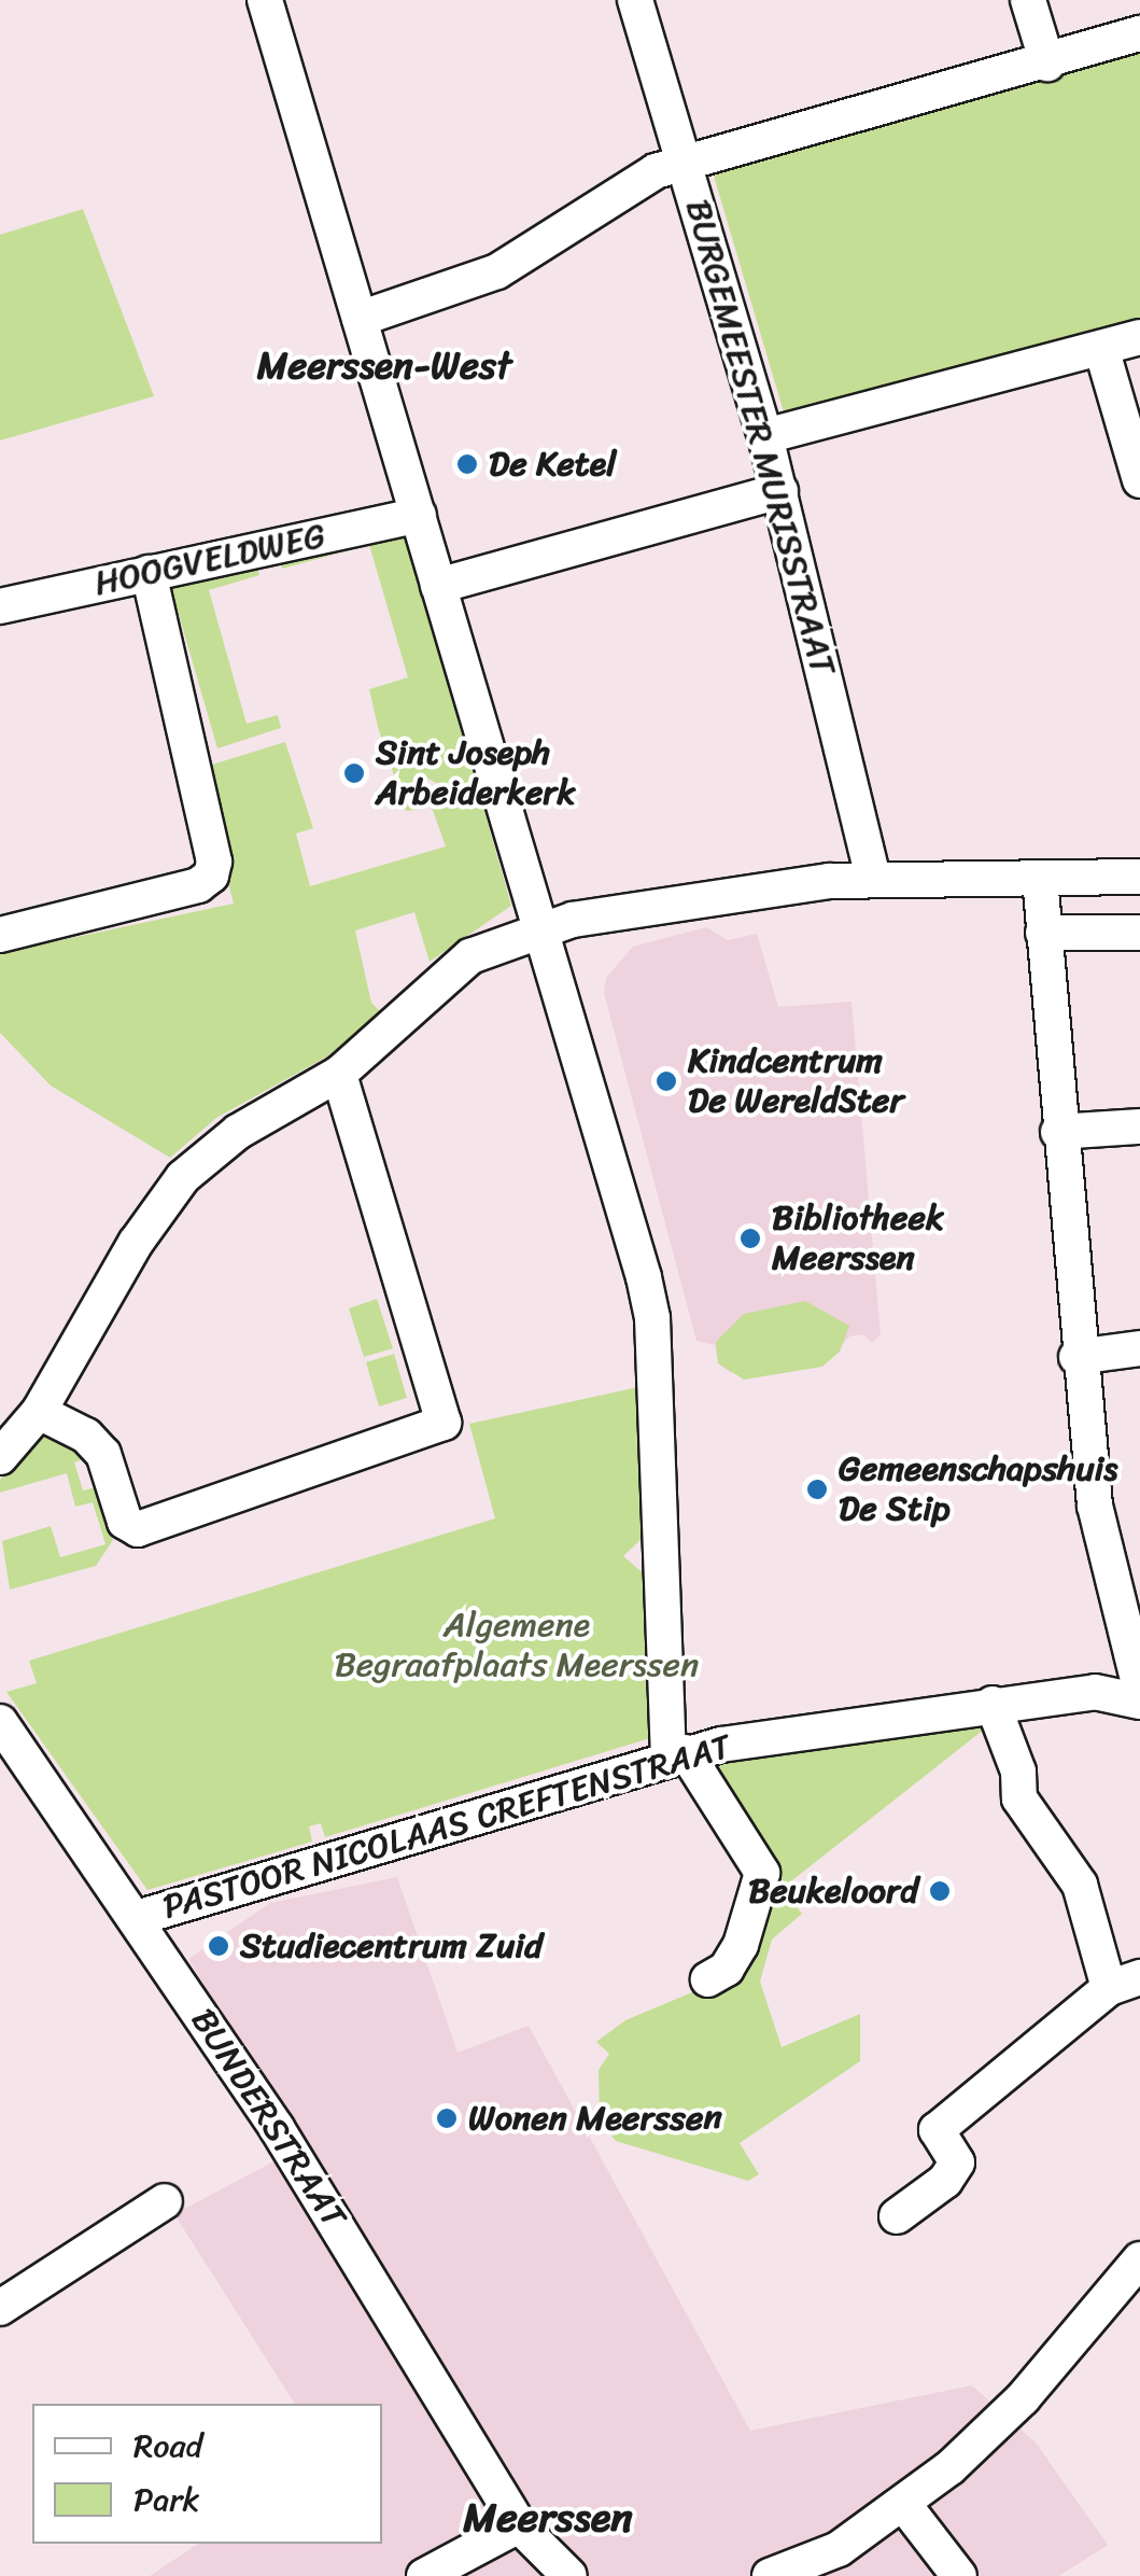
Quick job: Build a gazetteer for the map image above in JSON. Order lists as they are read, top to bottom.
{
  "streets": {
    "street": [
      "BURGEMEESTER MURISSTRAAT",
      "HOOGVELDWEG",
      "PASTOOR NICOLAAS CREFTENSTRAAT",
      "BUNDERSTRAAT"
    ]
  },
  "crossings": [
    ["PASTOOR NICOLAAS CREFTENSTRAAT", "BUNDERSTRAAT"]
  ],
  "districts": ["Meerssen-West", "Meerssen"],
  "parks": ["Algemene Begraafplaats Meerssen"],
  "places": [
    "De Ketel",
    "Sint Joseph Arbeiderkerk",
    "Kindcentrum De WereldSter",
    "Bibliotheek Meerssen",
    "Gemeenschapshuis De Stip",
    "Beukeloord",
    "Studiecentrum Zuid",
    "Wonen Meerssen"
  ],
  "legend": ["Road", "Park"]
}
